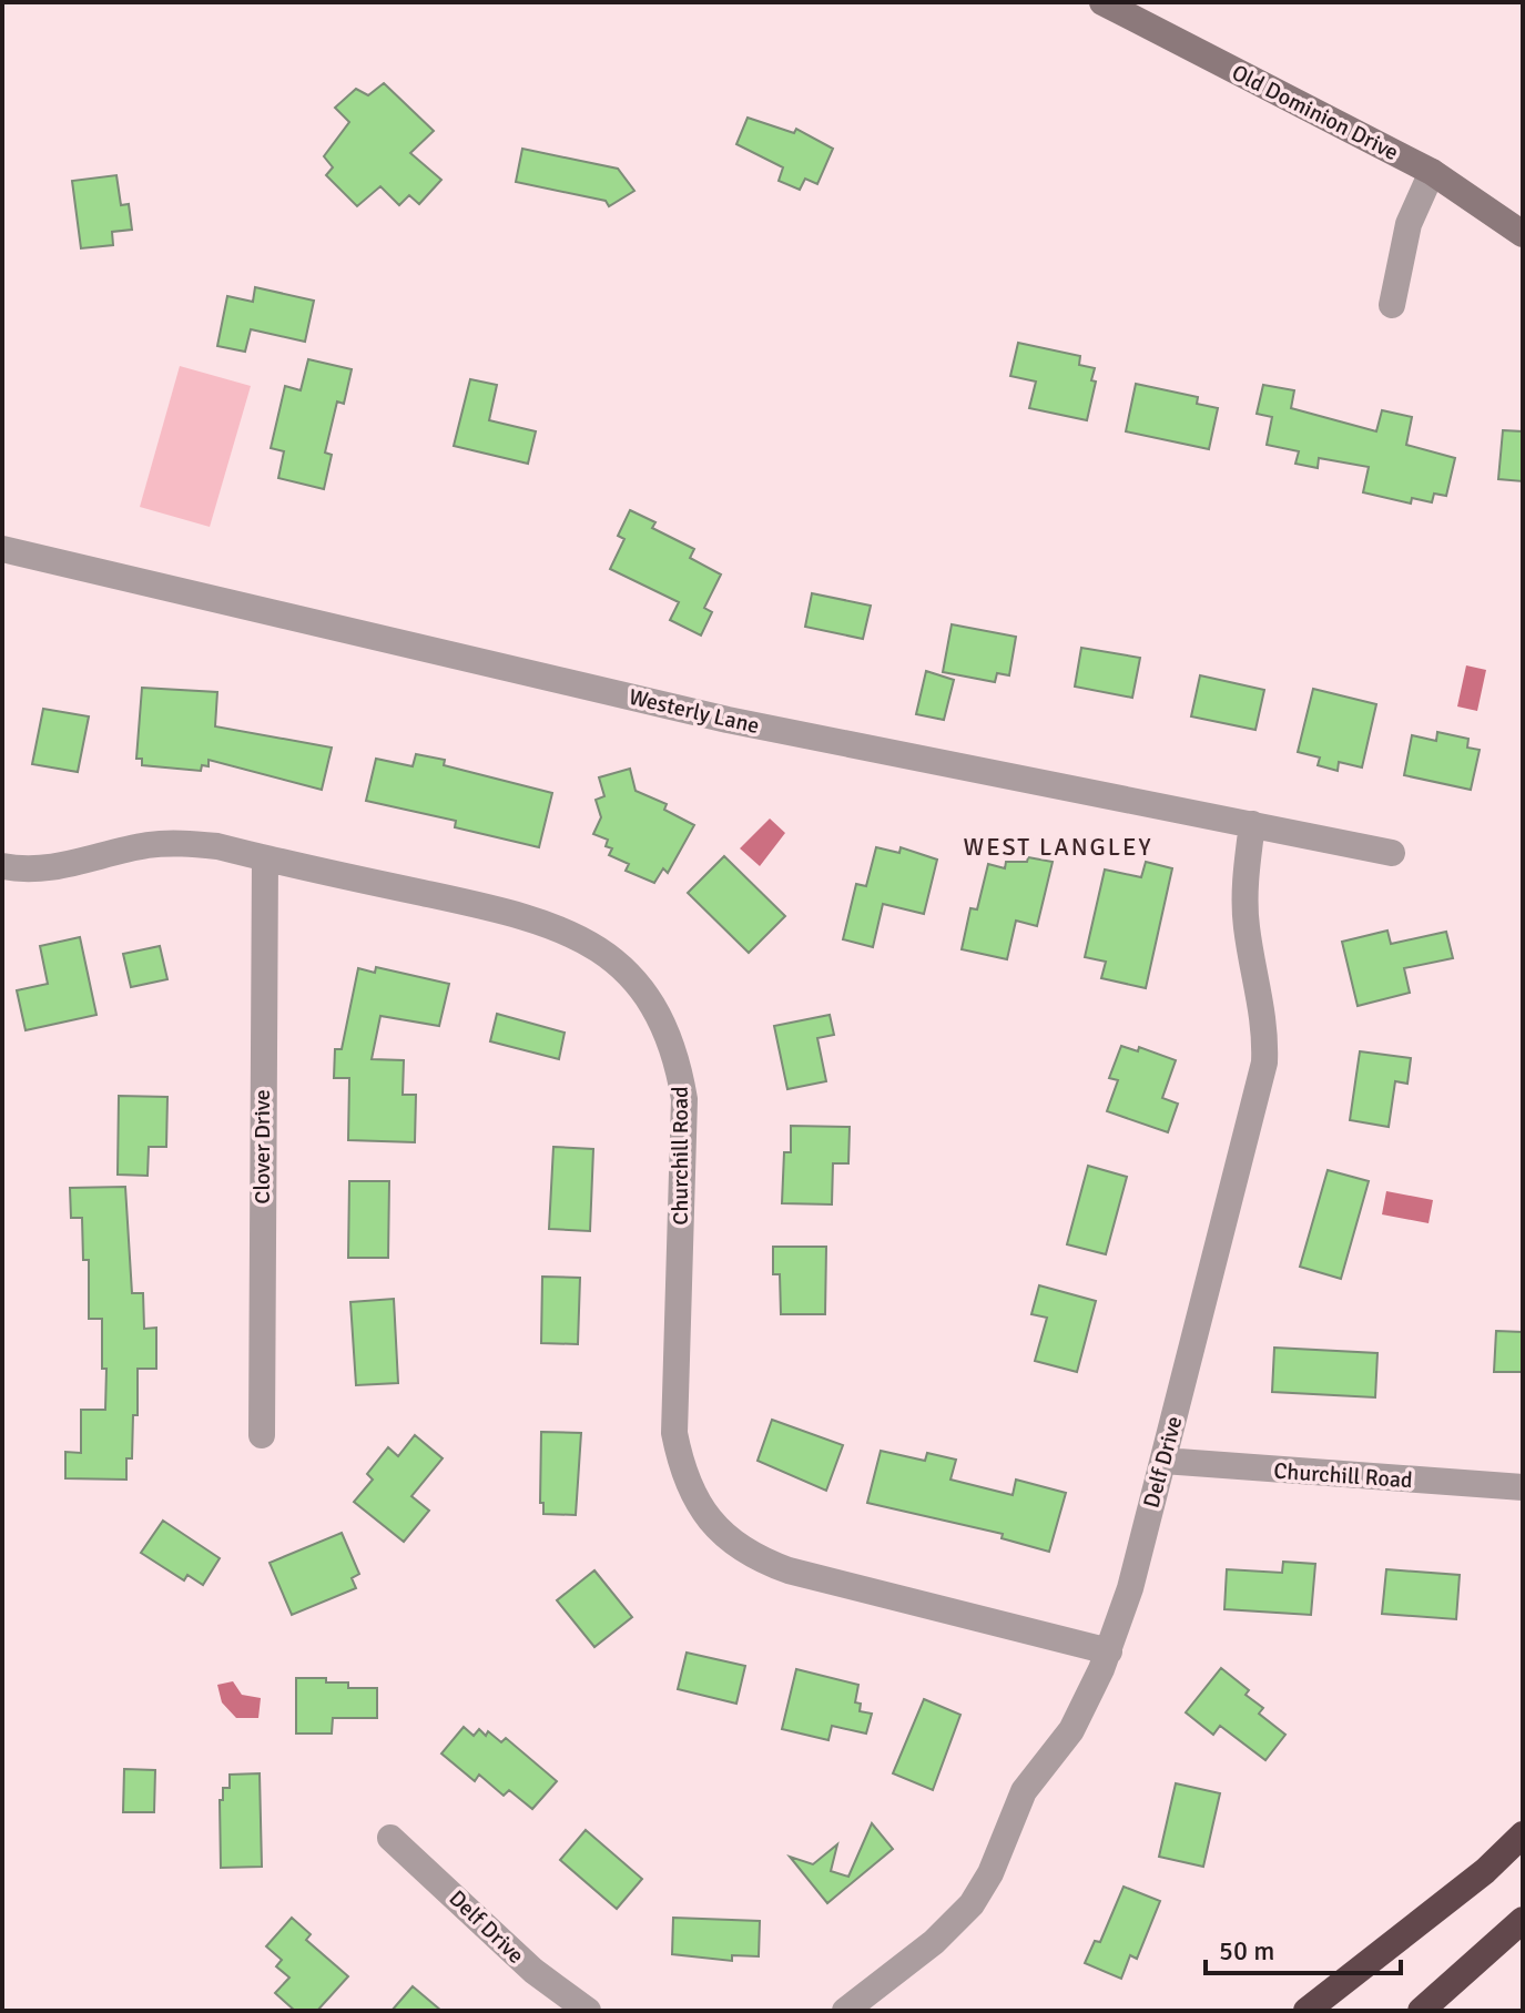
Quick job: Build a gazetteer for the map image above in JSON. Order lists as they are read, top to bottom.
{
  "streets": {
    "main road": ["Old Dominion Drive"],
    "street": [
      "Westerly Lane",
      "Clover Drive",
      "Churchill Road",
      "Delf Drive"
    ]
  },
  "crossings": [
    ["Westerly Lane", "Delf Drive"],
    ["Clover Drive", "Churchill Road"],
    ["Churchill Road", "Delf Drive"]
  ],
  "districts": ["WEST LANGLEY"],
  "scale_bar": "50 m"
}
